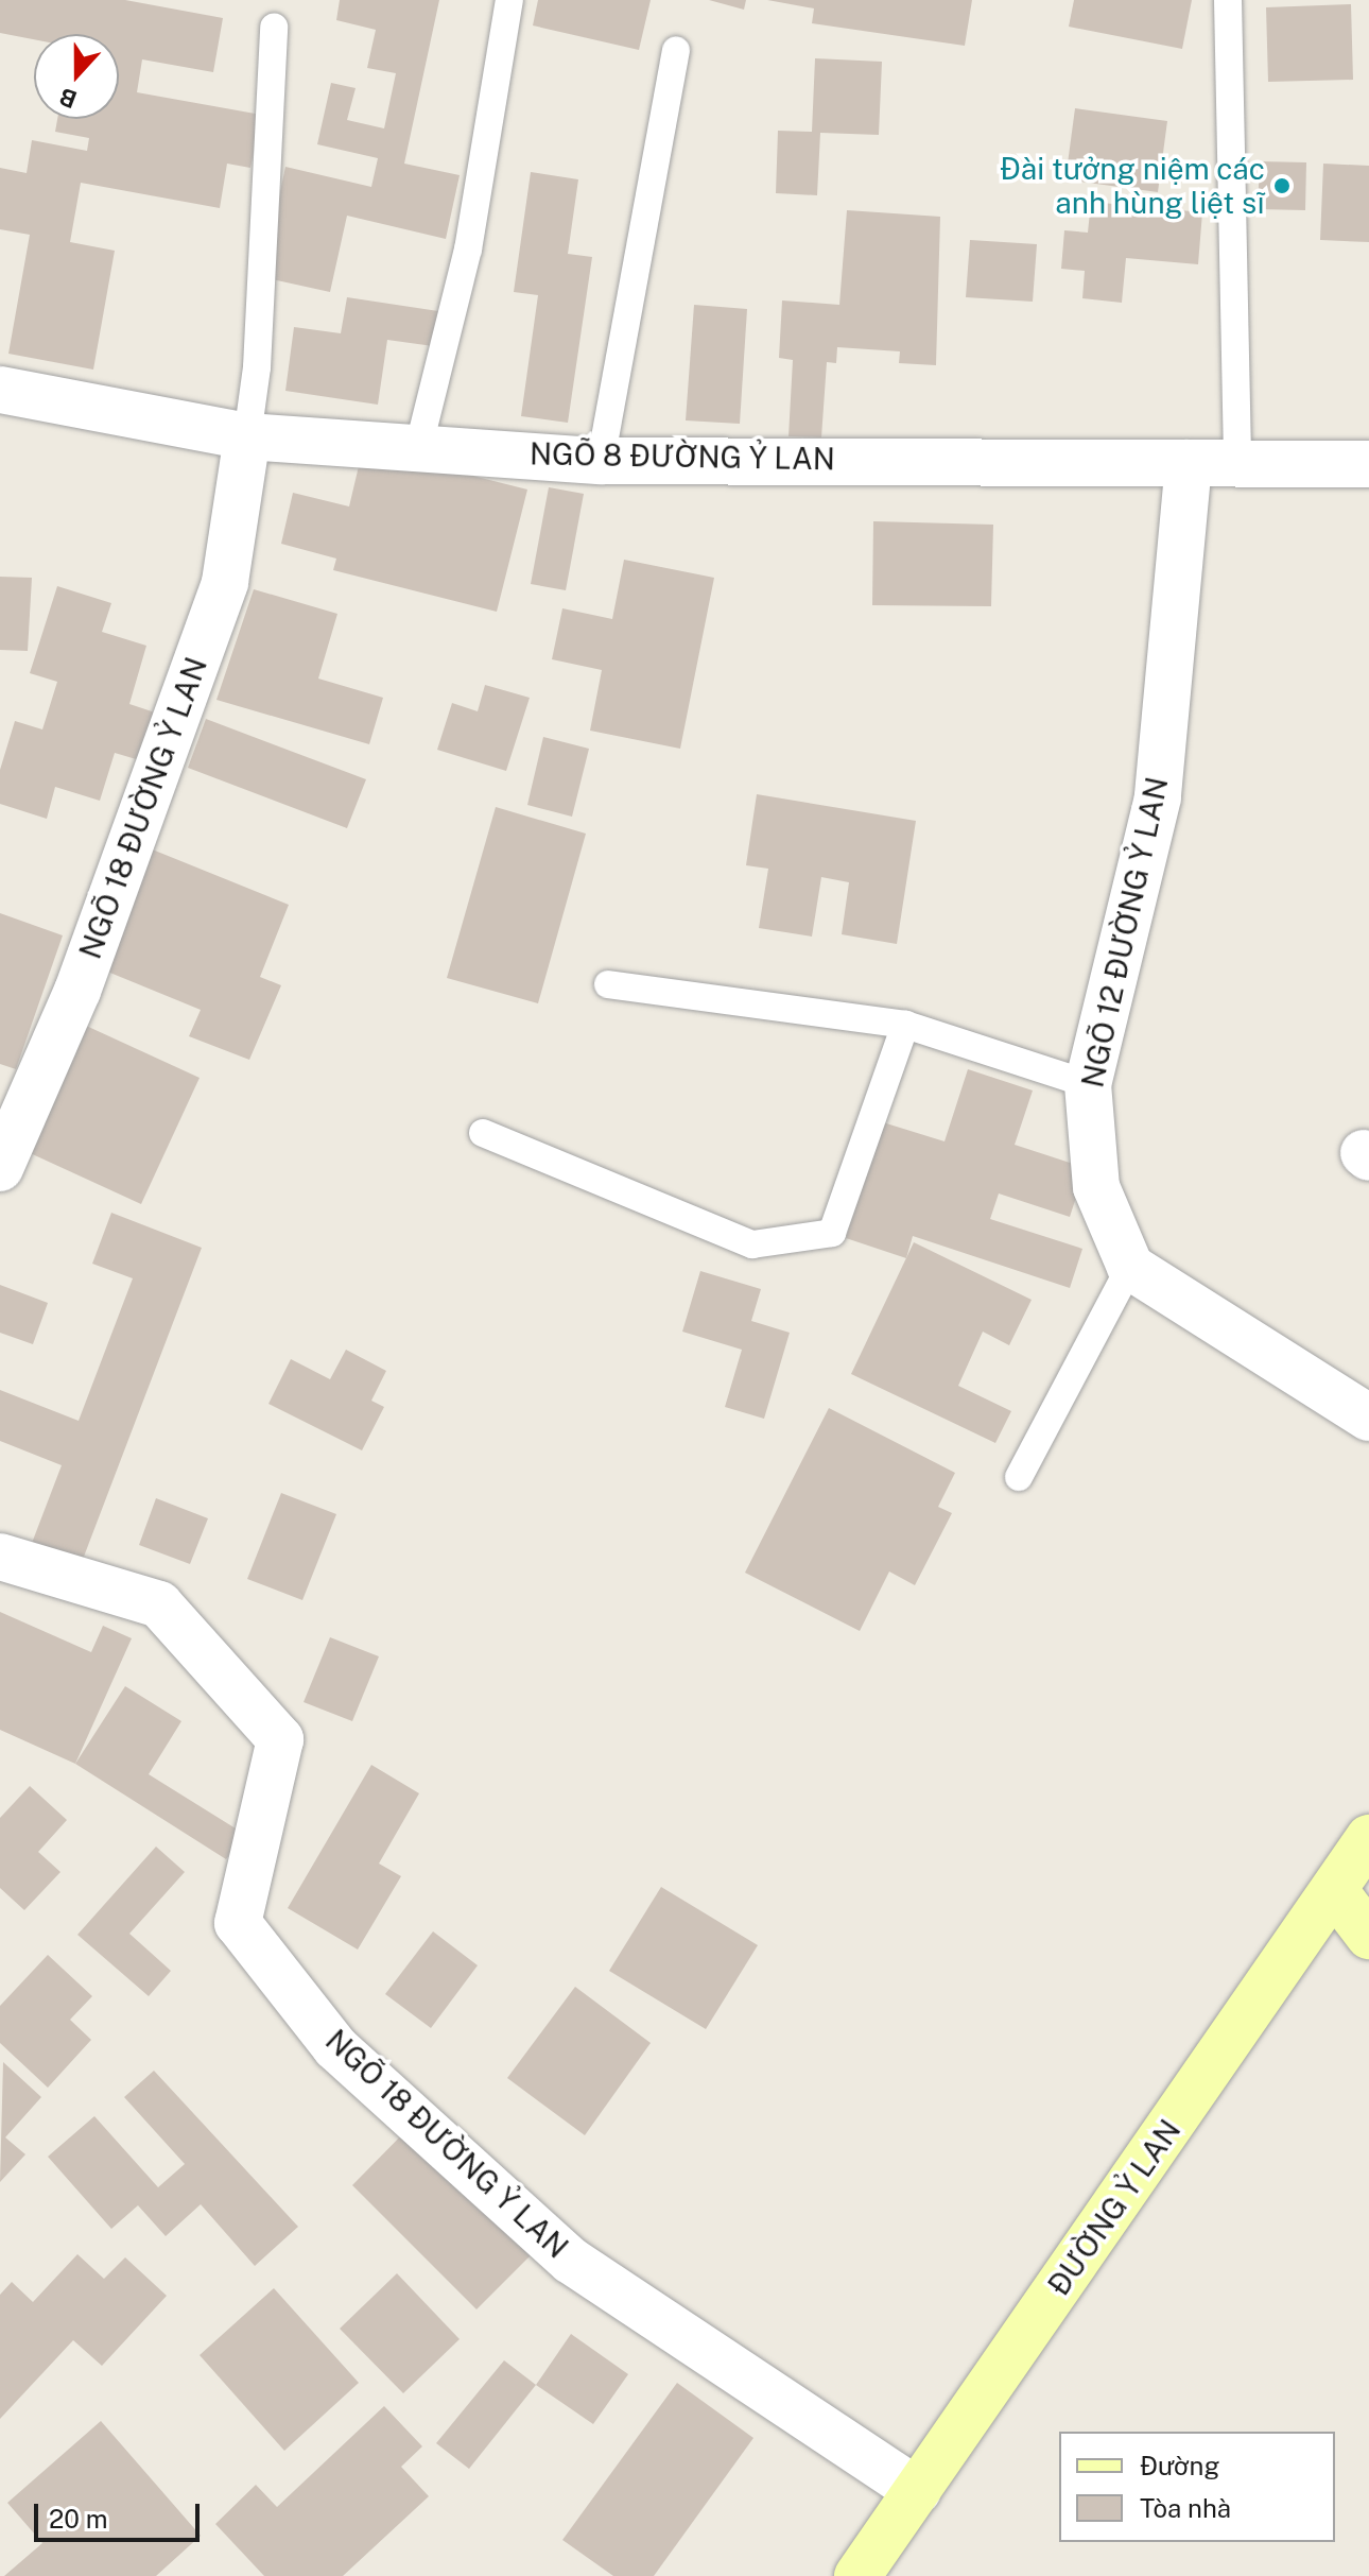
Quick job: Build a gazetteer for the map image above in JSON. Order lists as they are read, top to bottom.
{
  "streets": {
    "main road": ["ĐƯỜNG Ỷ LAN"],
    "street": ["NGÕ 8 ĐƯỜNG Ỷ LAN", "NGÕ 18 ĐƯỜNG Ỷ LAN", "NGÕ 12 ĐƯỜNG Ỷ LAN"]
  },
  "crossings": [
    ["NGÕ 8 ĐƯỜNG Ỷ LAN", "NGÕ 18 ĐƯỜNG Ỷ LAN"],
    ["NGÕ 8 ĐƯỜNG Ỷ LAN", "NGÕ 12 ĐƯỜNG Ỷ LAN"],
    ["NGÕ 18 ĐƯỜNG Ỷ LAN", "ĐƯỜNG Ỷ LAN"]
  ],
  "places": ["Đài tưởng niệm các anh hùng liệt sĩ"],
  "legend": ["Đường", "Tòa nhà"],
  "scale_bar": "20 m",
  "north": "bottom"
}
